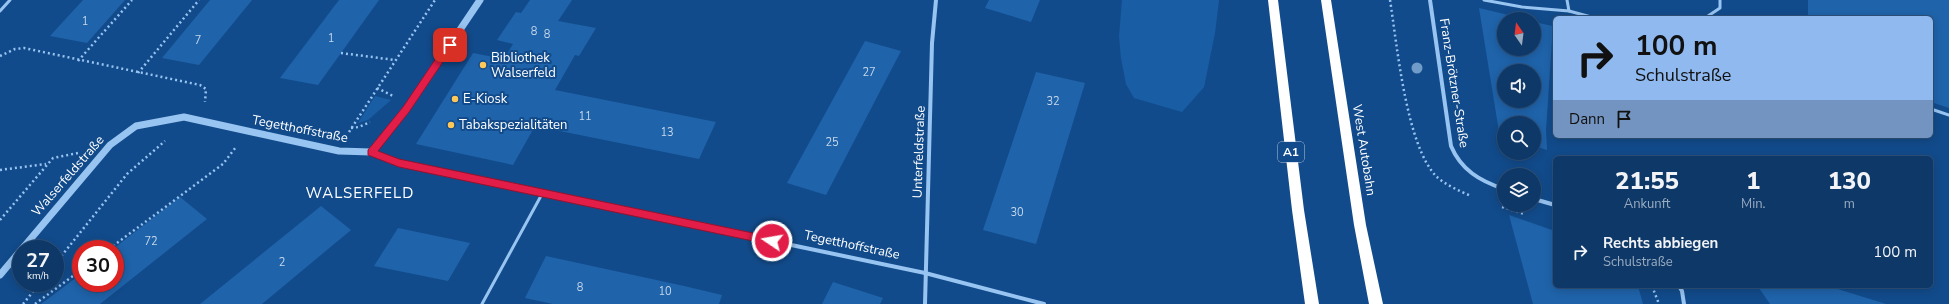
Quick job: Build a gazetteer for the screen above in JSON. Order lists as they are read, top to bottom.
{
  "streets": {
    "highway": ["West Autobahn", "A1"],
    "street": [
      "Franz-Brötzner-Straße",
      "Tegetthoffstraße",
      "Unterfeldstraße",
      "Walserfeldstraße"
    ]
  },
  "crossings": [
    ["Tegetthoffstraße", "Unterfeldstraße"],
    ["Tegetthoffstraße", "Walserfeldstraße"]
  ],
  "districts": ["WALSERFELD"],
  "places": ["Bibliothek Walserfeld", "E-Kiosk", "Tabakspezialitäten"],
  "house_numbers": [
    "1",
    "8",
    "8",
    "1",
    "7",
    "27",
    "32",
    "11",
    "13",
    "25",
    "30",
    "72",
    "2",
    "8",
    "10"
  ],
  "north": "top",
  "page": {
    "turn": ["100 m", "Schulstraße"],
    "then": "Dann",
    "eta": [
      "21:55",
      "Ankunft",
      "1",
      "Min.",
      "130",
      "m"
    ],
    "list": [
      {
        "name": "Rechts abbiegen",
        "note": "Schulstraße",
        "value": "100 m"
      }
    ],
    "speed": "27 km/h",
    "limit": "30"
  }
}
